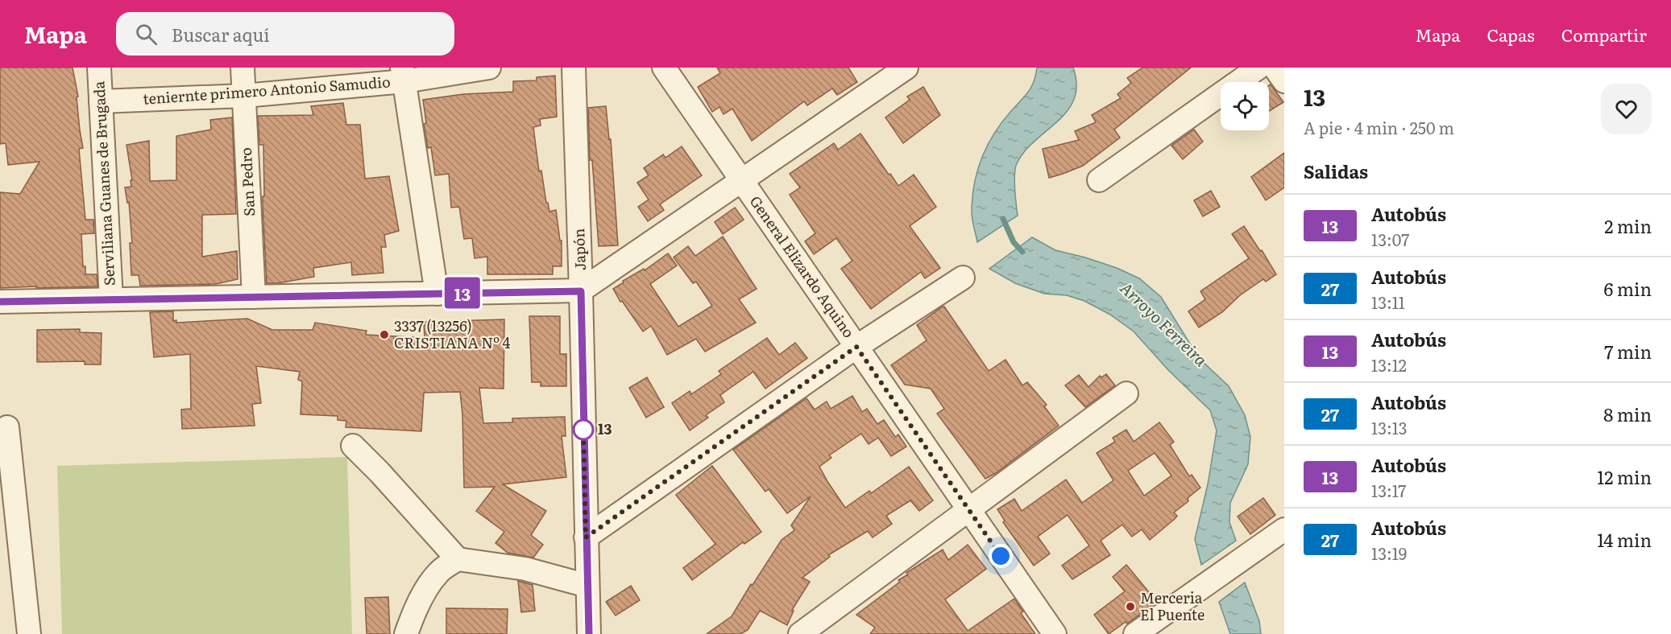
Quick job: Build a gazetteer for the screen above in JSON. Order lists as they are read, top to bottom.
{
  "streets": {
    "street": [
      "teniernte primero Antonio Samudio",
      "San Pedro",
      "Serviliana Guanes de Brugada",
      "Japón",
      "General Elizardo Aquino"
    ]
  },
  "crossings": [
    ["teniernte primero Antonio Samudio", "San Pedro"],
    ["teniernte primero Antonio Samudio", "Serviliana Guanes de Brugada"]
  ],
  "water": ["Arroyo Ferreira"],
  "places": ["3337 (13256) CRISTIANA Nº 4", "13", "Merceria El Puente"],
  "lines": ["bus line 13"],
  "page": {
    "header": "Mapa",
    "search": "Buscar aquí",
    "nav": ["Mapa", "Capas", "Compartir"],
    "on_map": "13",
    "heading": [
      ["13", "A pie · 4 min · 250 m"],
      "Salidas"
    ],
    "list": [
      {
        "mark": "13",
        "name": "Autobús",
        "note": "13:07",
        "value": "2 min"
      },
      {
        "mark": "27",
        "name": "Autobús",
        "note": "13:11",
        "value": "6 min"
      },
      {
        "mark": "13",
        "name": "Autobús",
        "note": "13:12",
        "value": "7 min"
      },
      {
        "mark": "27",
        "name": "Autobús",
        "note": "13:13",
        "value": "8 min"
      },
      {
        "mark": "13",
        "name": "Autobús",
        "note": "13:17",
        "value": "12 min"
      },
      {
        "mark": "27",
        "name": "Autobús",
        "note": "13:19",
        "value": "14 min"
      }
    ]
  }
}
